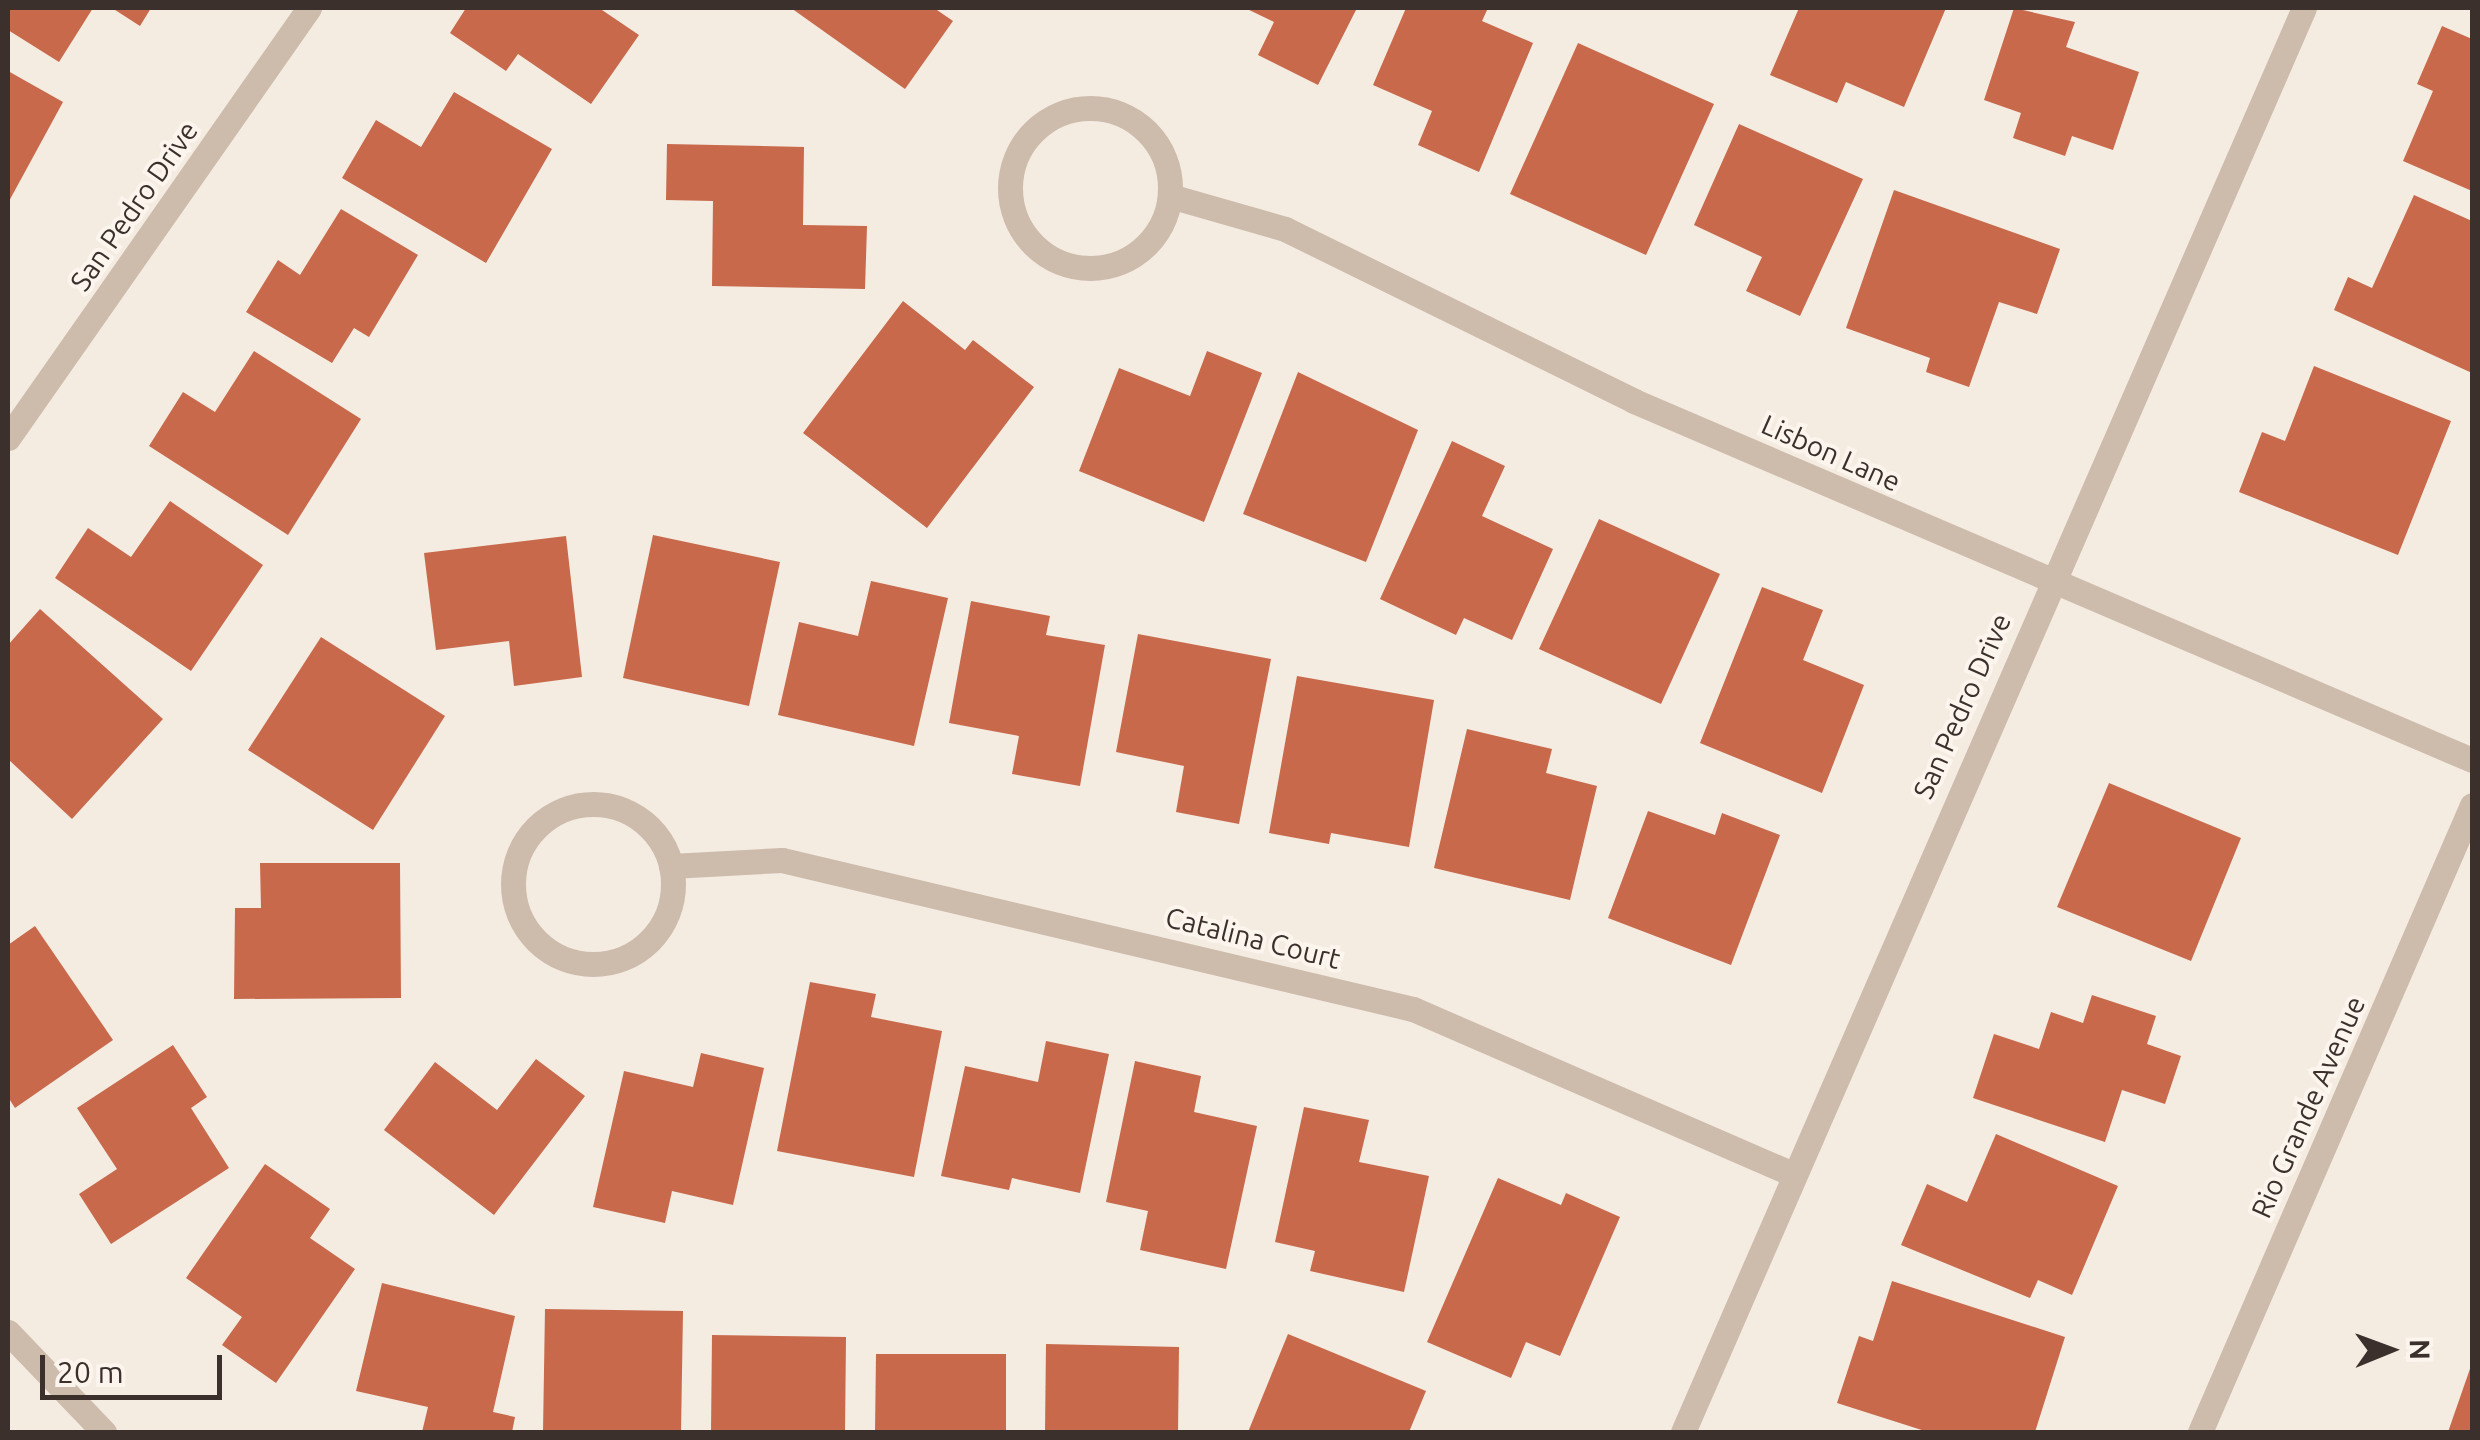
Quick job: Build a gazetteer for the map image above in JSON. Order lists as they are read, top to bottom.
{
  "streets": {
    "street": [
      "San Pedro Drive",
      "Lisbon Lane",
      "Catalina Court",
      "Rio Grande Avenue"
    ]
  },
  "crossings": [
    ["San Pedro Drive", "Lisbon Lane"],
    ["San Pedro Drive", "Catalina Court"]
  ],
  "scale_bar": "20 m",
  "north": "right"
}
